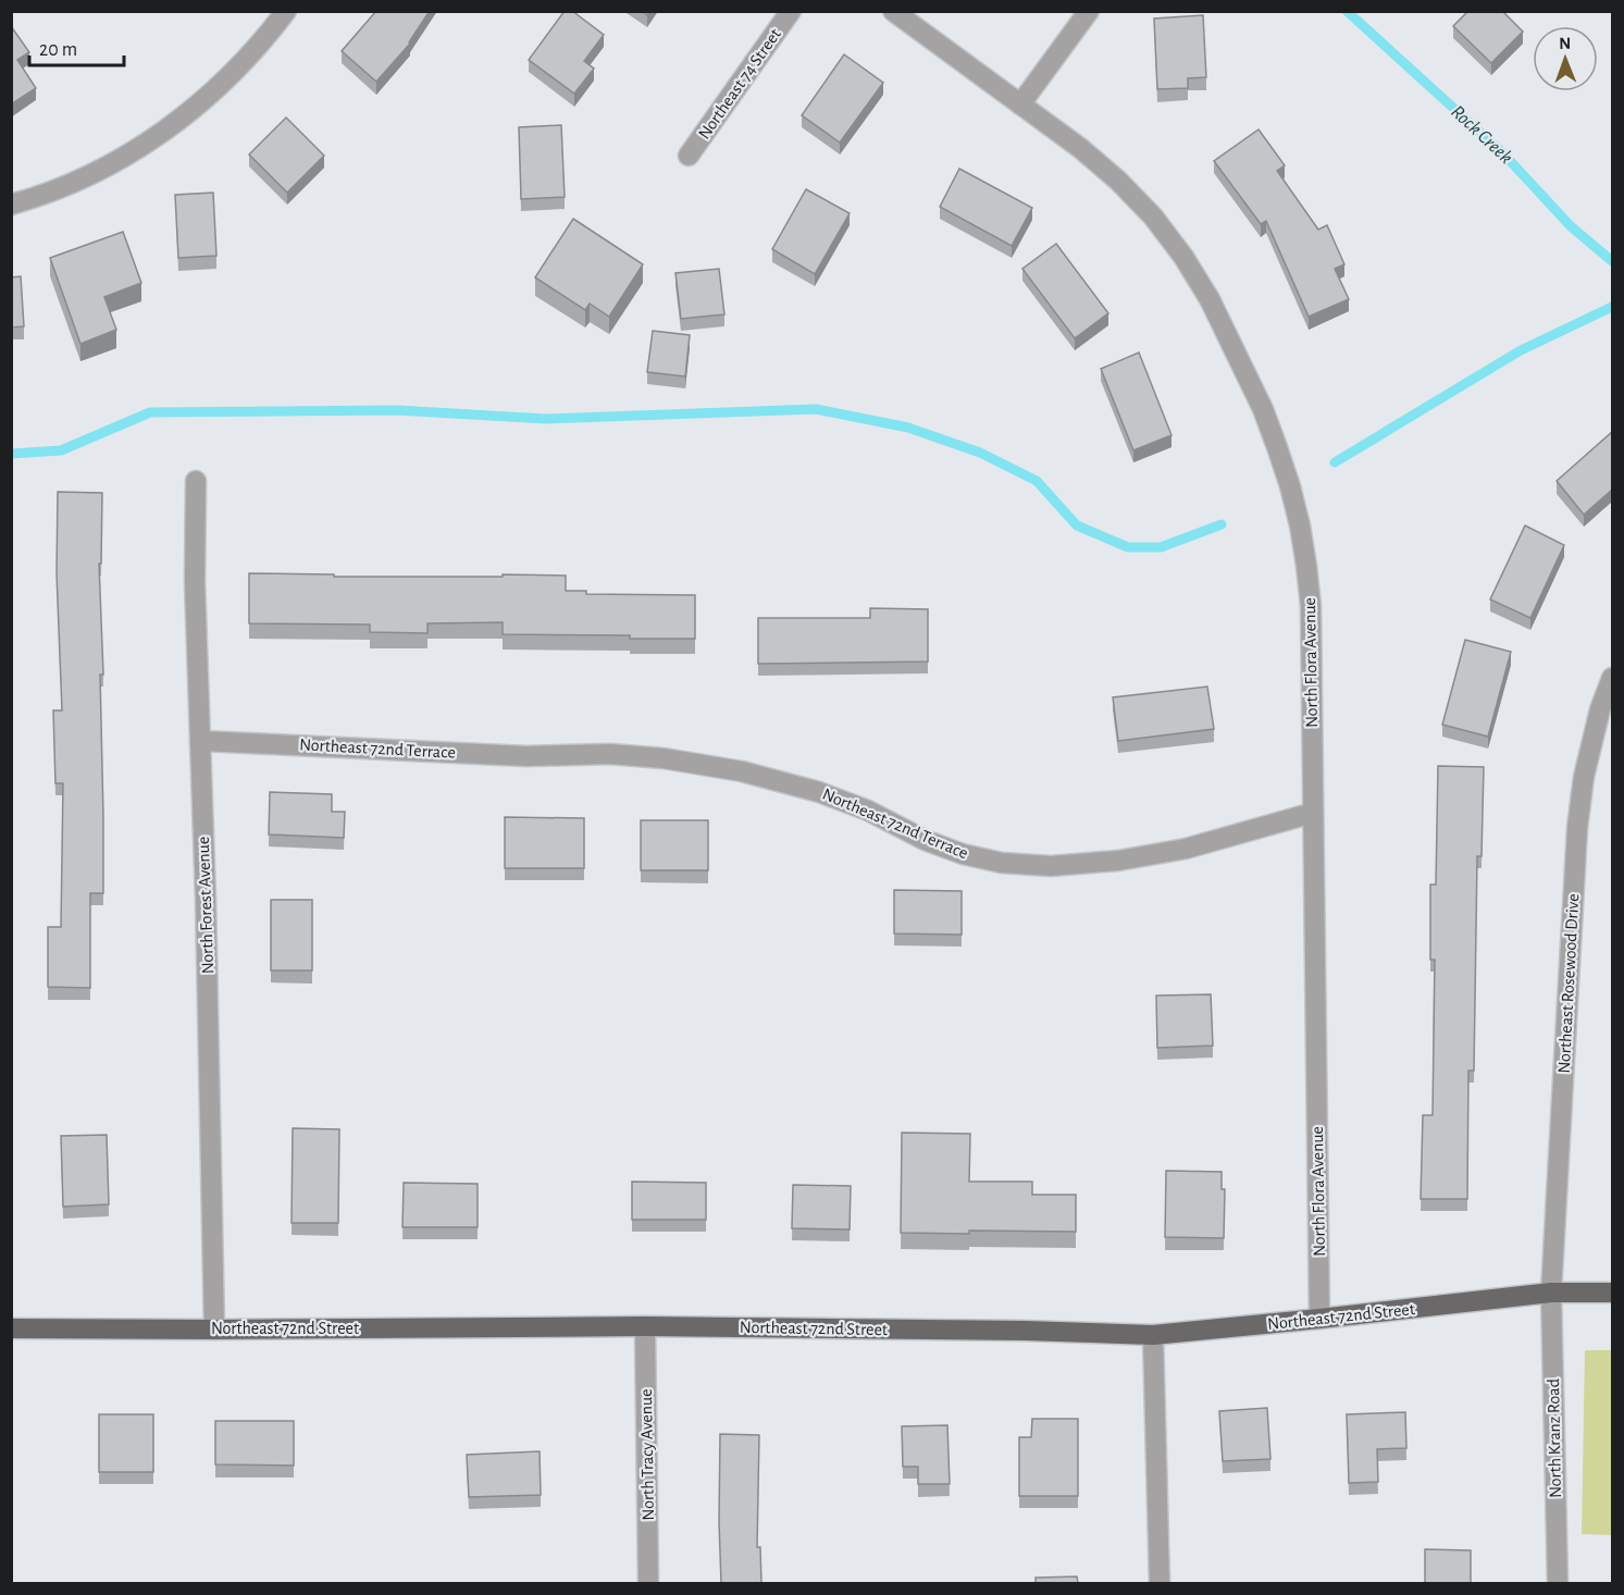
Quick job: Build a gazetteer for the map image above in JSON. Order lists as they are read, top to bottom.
{
  "streets": {
    "main road": ["Northeast 72nd Street"],
    "street": [
      "Northeast 74 Street",
      "North Flora Avenue",
      "Northeast 72nd Terrace",
      "North Forest Avenue",
      "Northeast Rosewood Drive",
      "North Kranz Road",
      "North Tracy Avenue"
    ]
  },
  "crossings": [
    ["North Flora Avenue", "Northeast 72nd Terrace"],
    ["North Flora Avenue", "Northeast 72nd Street"],
    ["Northeast 72nd Terrace", "North Forest Avenue"],
    ["North Forest Avenue", "Northeast 72nd Street"],
    ["Northeast Rosewood Drive", "Northeast 72nd Street"],
    ["Northeast Rosewood Drive", "North Kranz Road"],
    ["Northeast 72nd Street", "North Kranz Road"],
    ["Northeast 72nd Street", "North Tracy Avenue"]
  ],
  "water": ["Rock Creek"],
  "scale_bar": "20 m",
  "north": "top"
}
